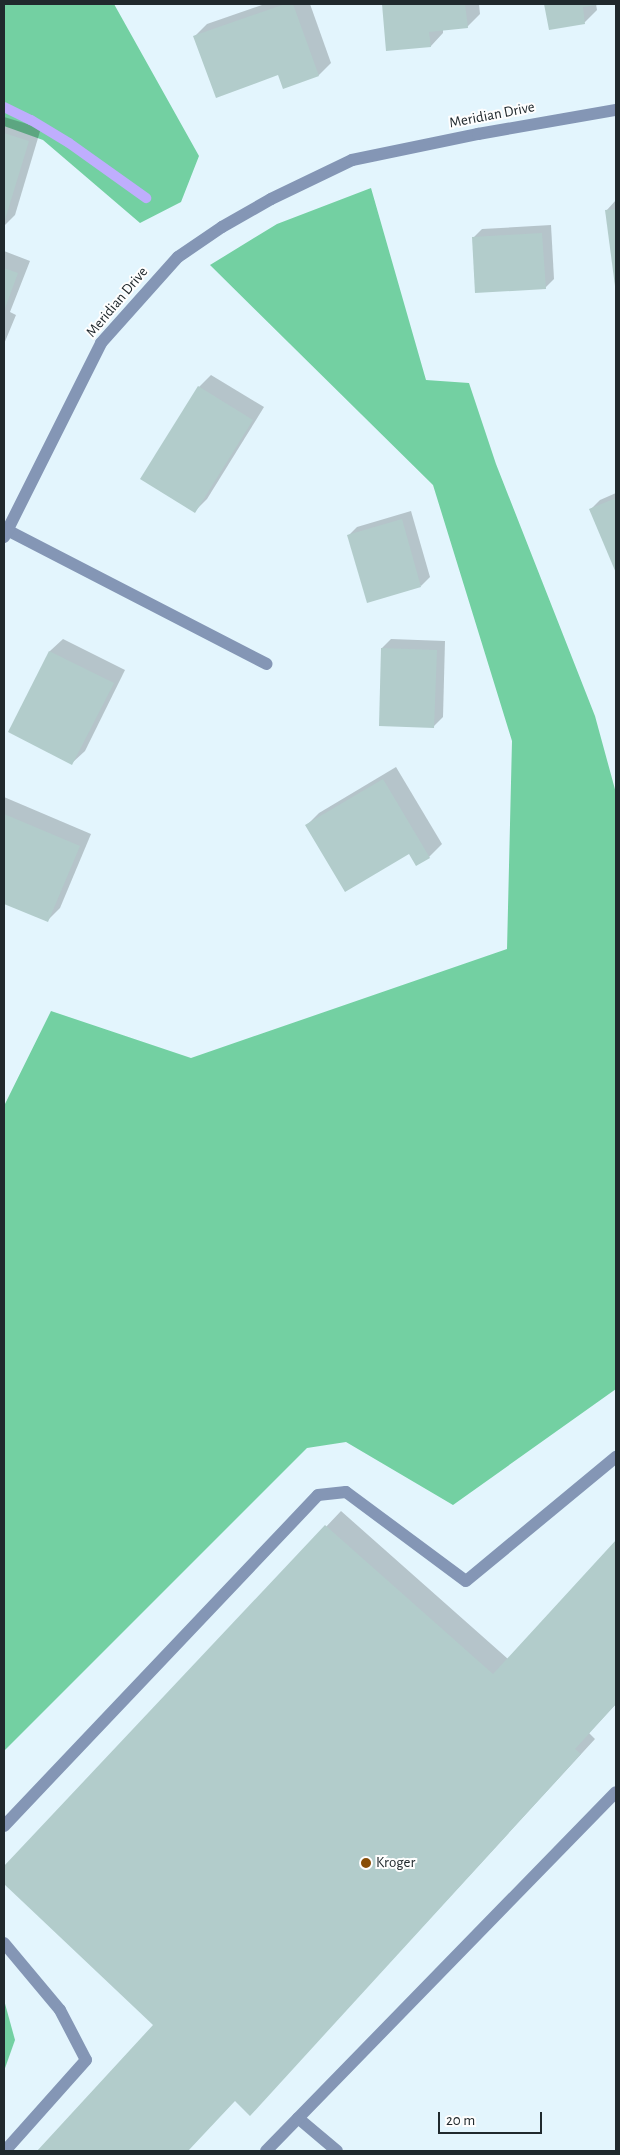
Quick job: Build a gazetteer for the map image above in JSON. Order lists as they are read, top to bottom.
{
  "streets": {
    "street": ["Meridian Drive"]
  },
  "places": ["Kroger"],
  "scale_bar": "20 m"
}
